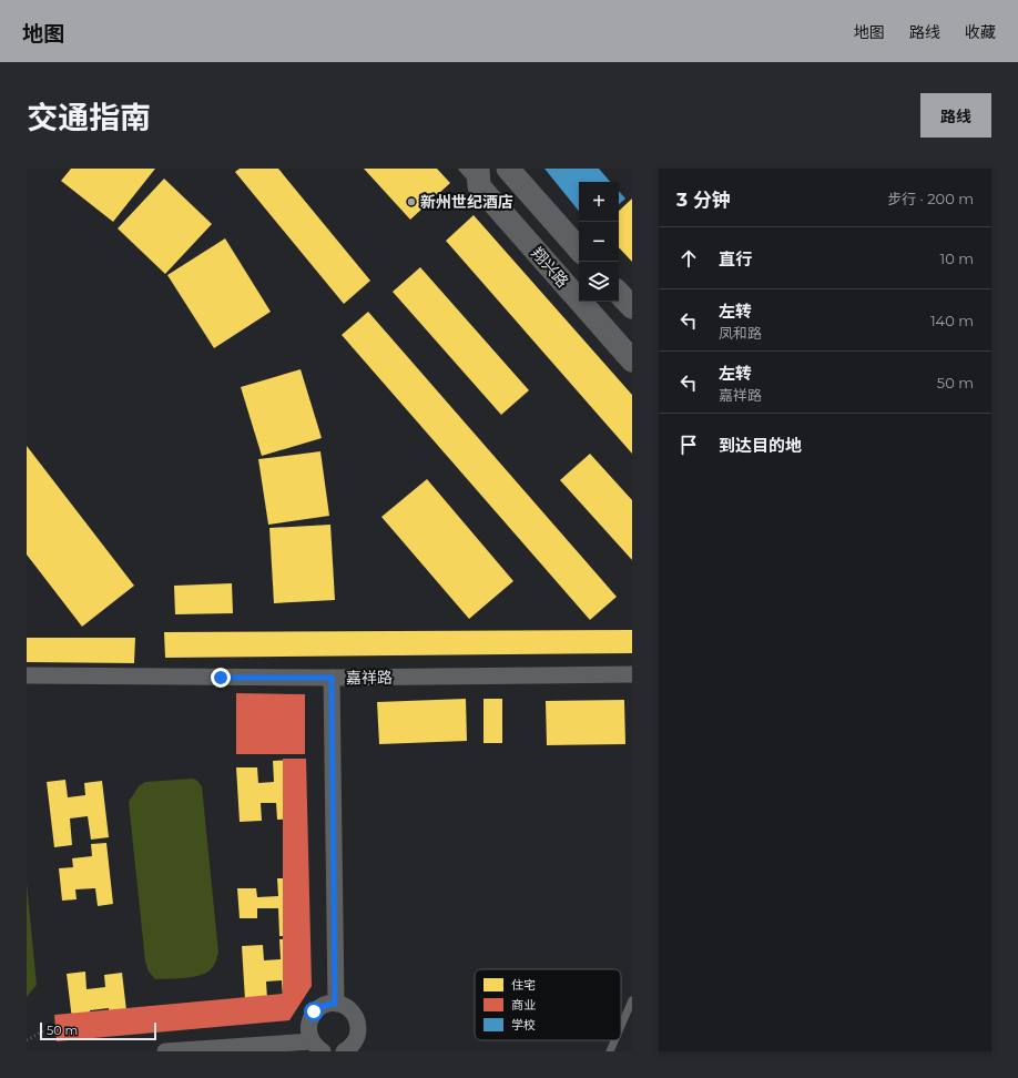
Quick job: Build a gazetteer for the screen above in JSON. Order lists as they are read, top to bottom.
{
  "streets": {
    "main road": ["翔兴路"],
    "street": ["嘉祥路"]
  },
  "places": ["新州世纪酒店"],
  "legend": ["住宅", "商业", "学校"],
  "scale_bar": "50 m",
  "page": {
    "header": "地图",
    "nav": ["地图", "路线", "收藏"],
    "title": "交通指南",
    "buttons": "路线",
    "heading": ["3 分钟", "步行 · 200 m"],
    "map_buttons": ["+", "−"],
    "list": [
      ["直行", "10 m"],
      ["左转", "凤和路", "140 m"],
      ["左转", "嘉祥路", "50 m"],
      "到达目的地"
    ],
    "scale": "50 m"
  }
}
